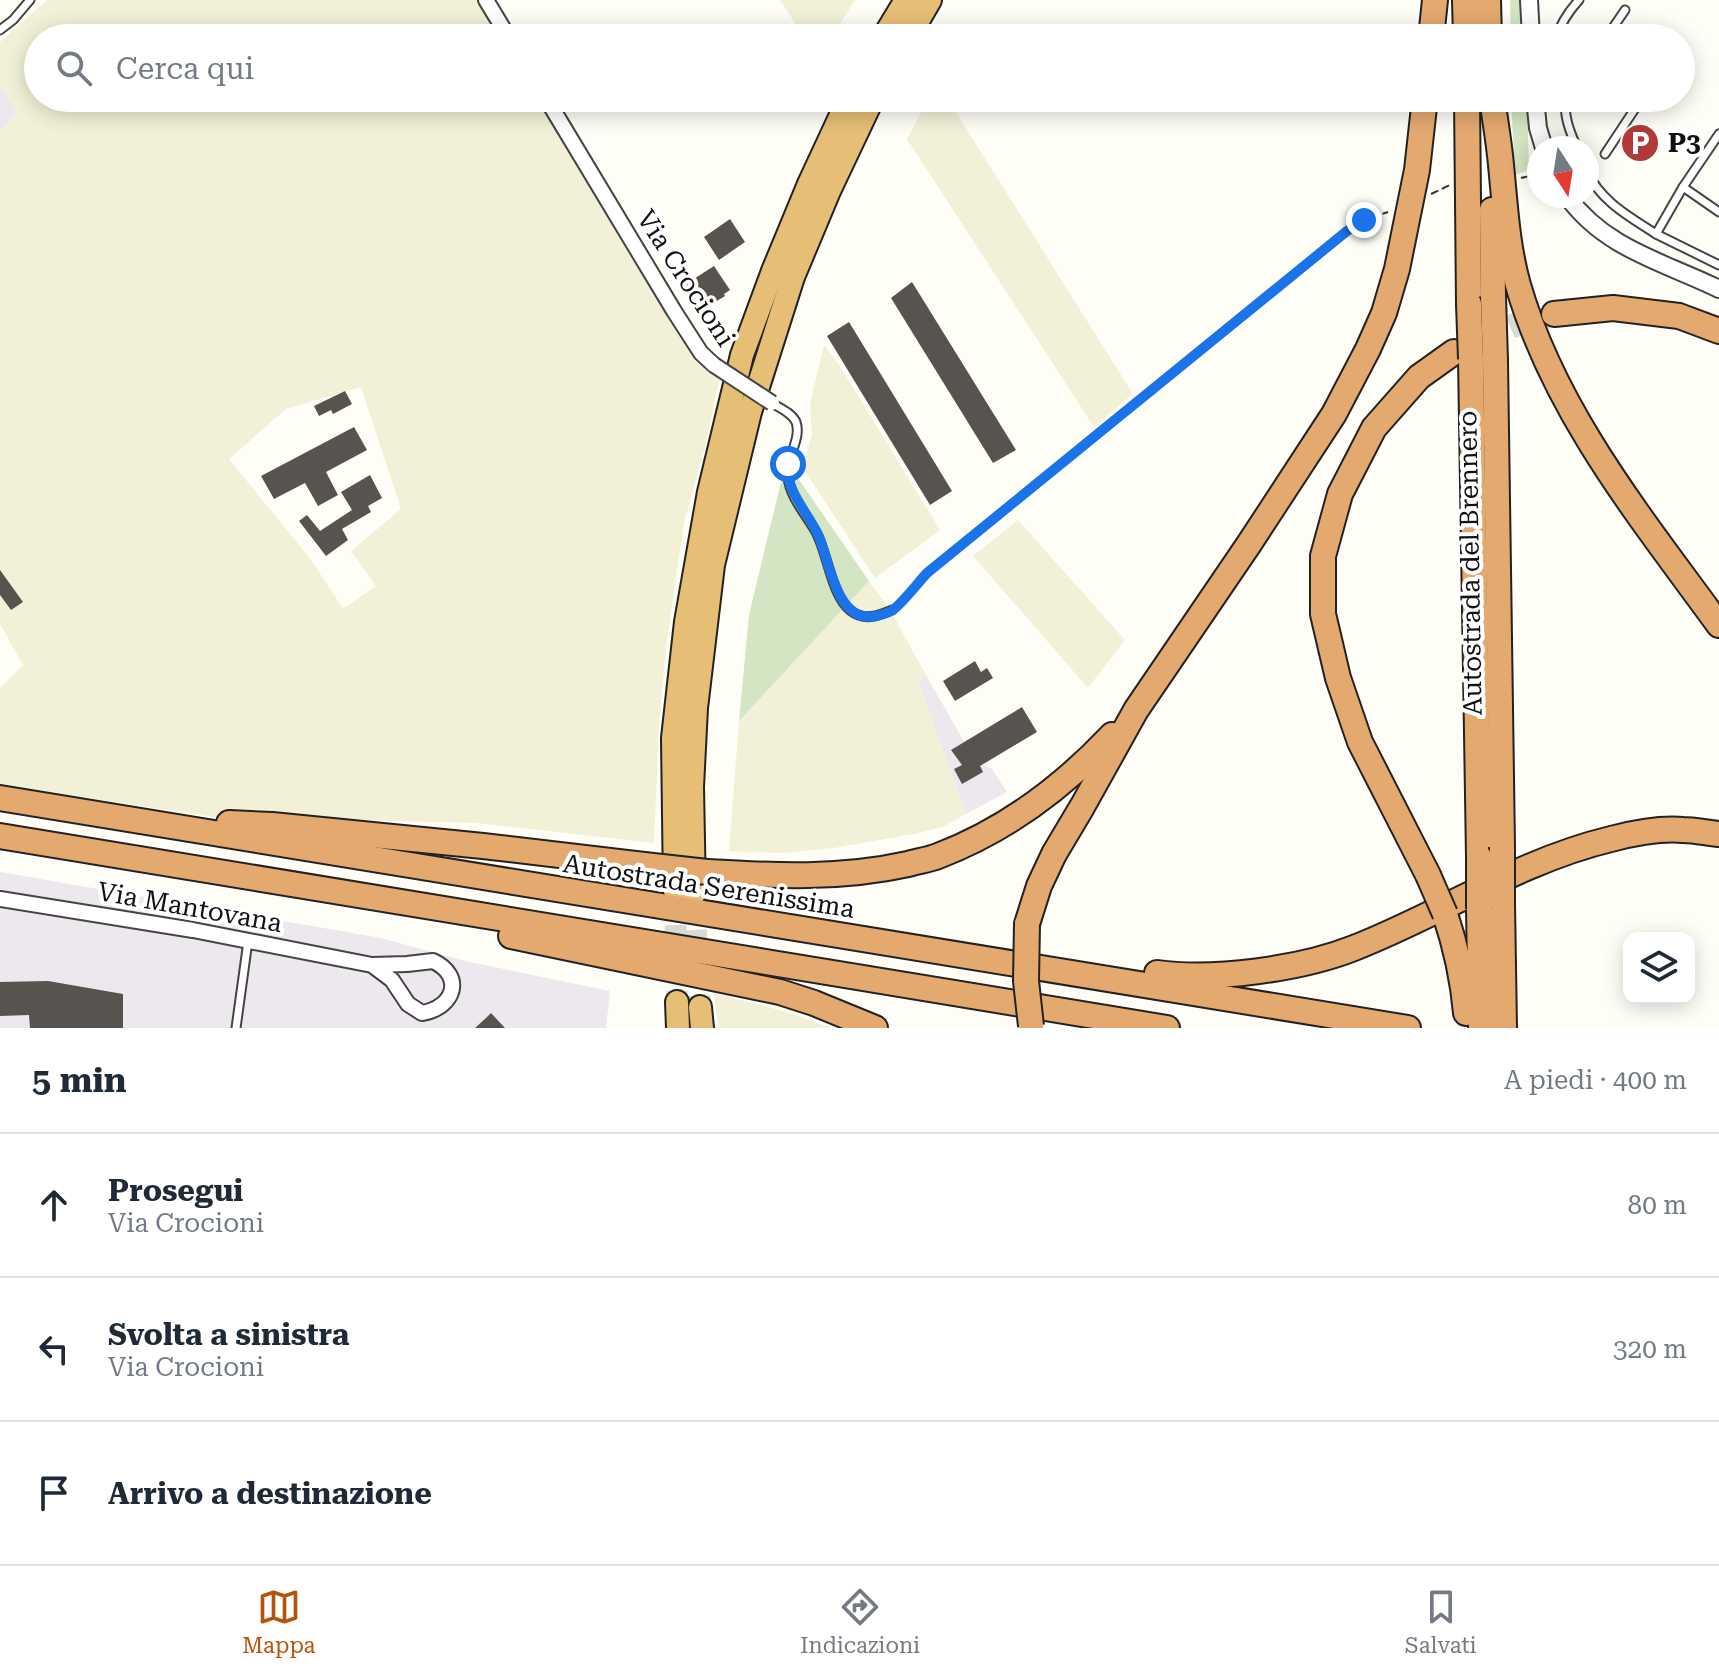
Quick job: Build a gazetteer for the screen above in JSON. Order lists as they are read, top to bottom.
{
  "streets": {
    "highway": ["Autostrada del Brennero", "Autostrada Serenissima"],
    "street": ["Via Crocioni", "Via Mantovana"]
  },
  "places": {
    "parking": ["P3"]
  },
  "north": "bottom",
  "page": {
    "search": "Cerca qui",
    "heading": ["5 min", "A piedi · 400 m"],
    "list": [
      ["Prosegui", "Via Crocioni", "80 m"],
      ["Svolta a sinistra", "Via Crocioni", "320 m"],
      "Arrivo a destinazione"
    ],
    "nav": ["Mappa", "Indicazioni", "Salvati"]
  }
}
